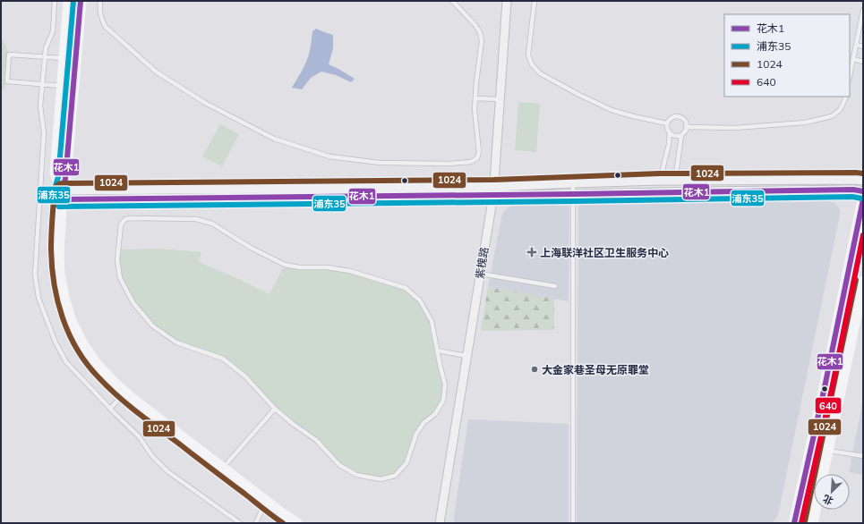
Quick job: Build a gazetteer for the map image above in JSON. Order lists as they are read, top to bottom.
{
  "streets": {
    "street": ["紫槐路"]
  },
  "places": {
    "health": ["上海联洋社区卫生服务中心"],
    "other": ["大金家巷圣母无原罪堂"]
  },
  "lines": [
    "transit line 花木1",
    "transit line 浦东35",
    "transit line 1024",
    "transit line 640"
  ],
  "legend": [
    "花木1",
    "浦东35",
    "1024",
    "640"
  ],
  "north": "bottom left"
}
